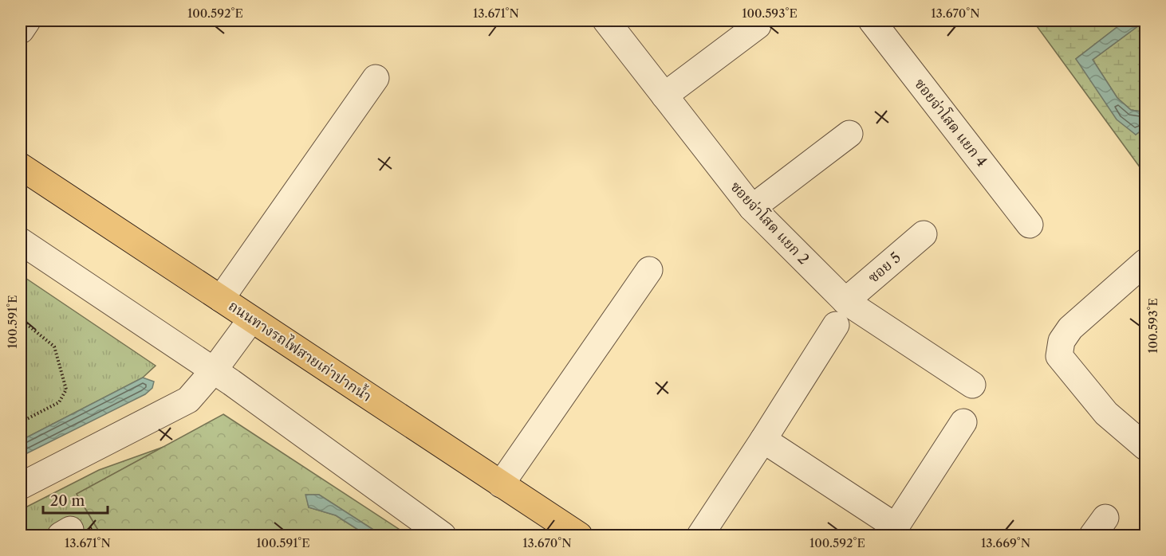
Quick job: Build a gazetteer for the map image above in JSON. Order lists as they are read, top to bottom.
{
  "streets": {
    "main road": ["ถนนทางรถไฟสายเก่าปากน้ำ"],
    "street": ["ซอยจ่าโสด แยก 4", "ซอยจ่าโสด แยก 2", "ซอย 5"]
  },
  "crossings": [
    ["ซอยจ่าโสด แยก 2", "ซอย 5"]
  ],
  "scale_bar": "20 m",
  "coordinates": [
    "100.592°E",
    "13.671°N",
    "100.593°E",
    "13.670°N",
    "100.591°E",
    "13.669°N"
  ]
}
